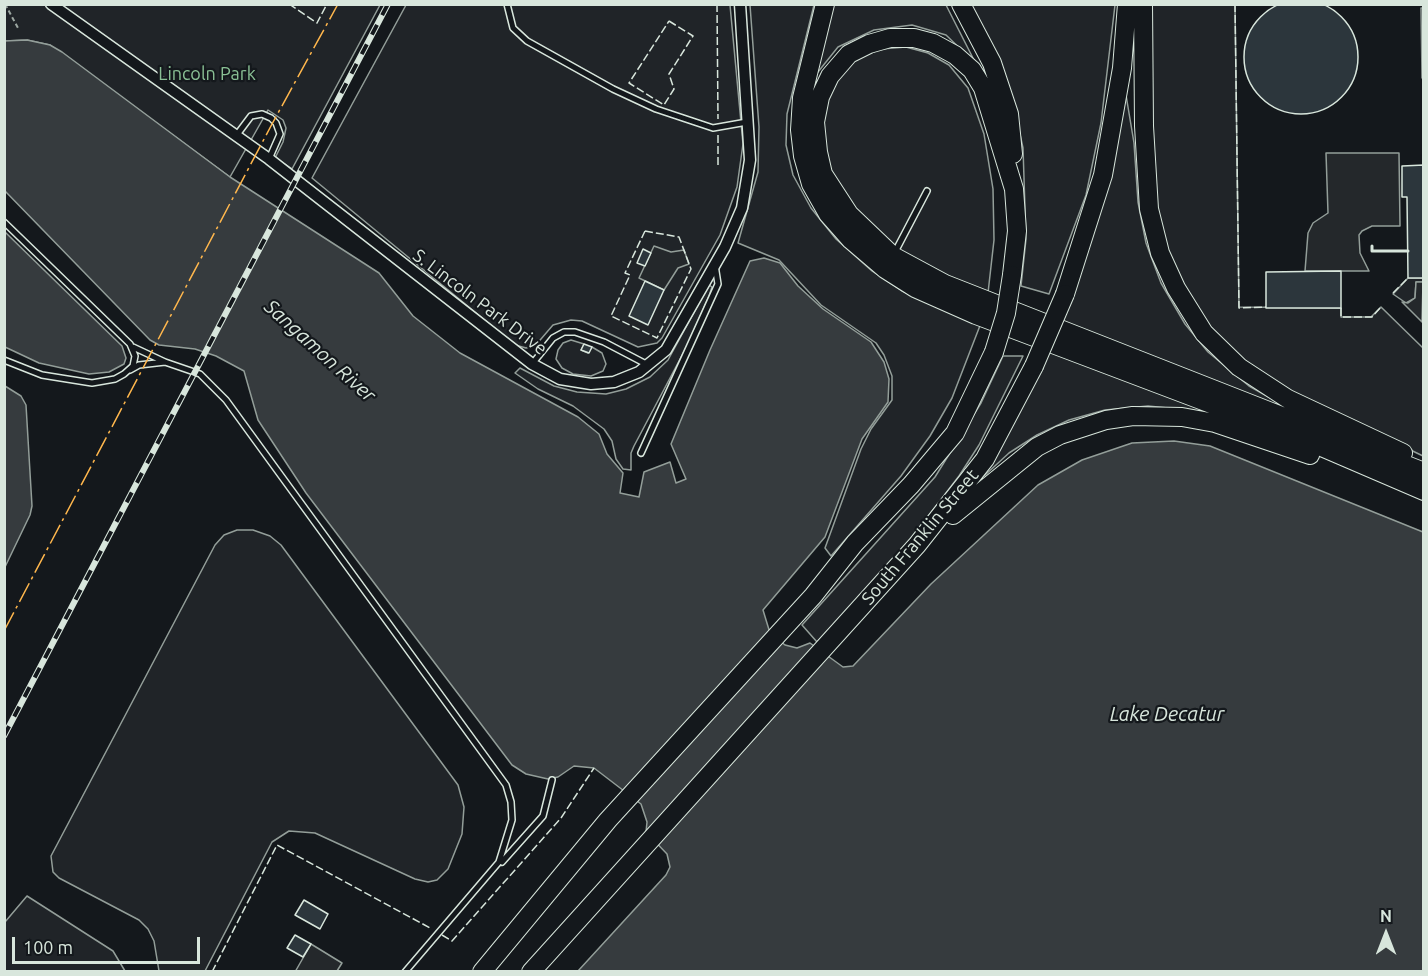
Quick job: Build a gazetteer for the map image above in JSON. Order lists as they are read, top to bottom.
{
  "streets": {
    "main road": ["South Franklin Street"],
    "street": ["S. Lincoln Park Drive"]
  },
  "water": ["Sangamon River", "Lake Decatur"],
  "parks": ["Lincoln Park"],
  "scale_bar": "100 m",
  "north": "top"
}
